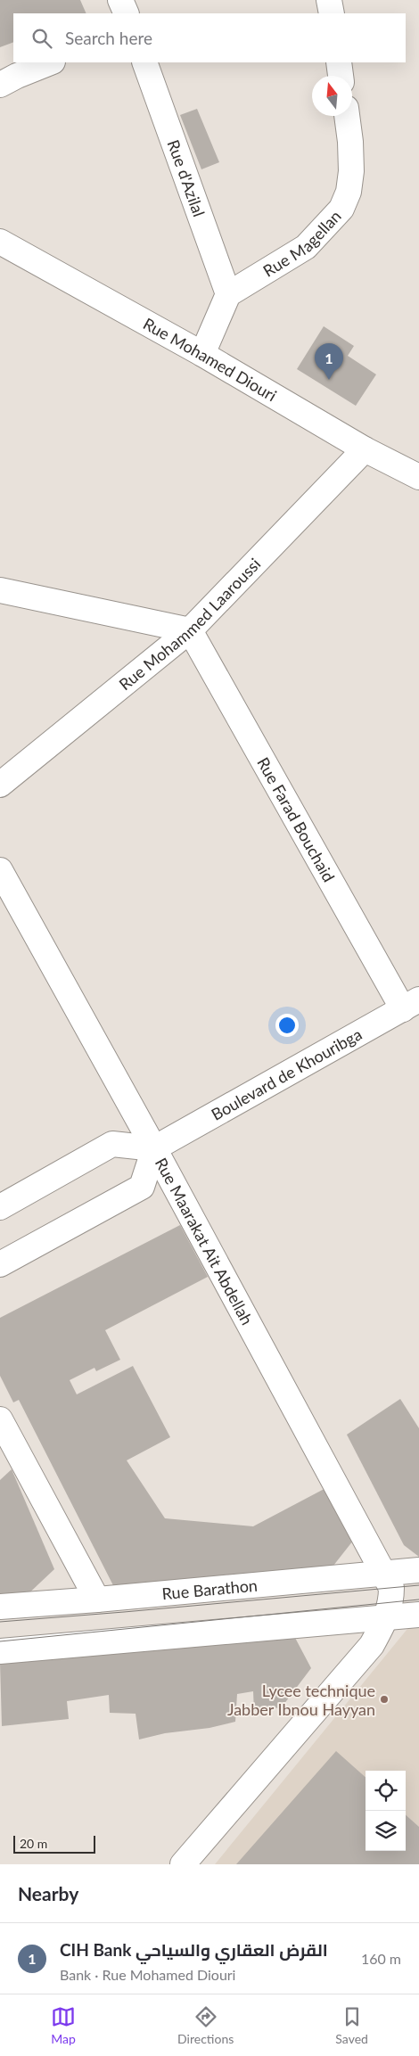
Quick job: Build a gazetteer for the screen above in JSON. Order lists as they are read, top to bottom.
{
  "streets": {
    "street": [
      "Rue d'Azilal",
      "Rue Magellan",
      "Rue Mohamed Diouri",
      "Rue Mohammed Laaroussi",
      "Rue Farad Bouchaid",
      "Boulevard de Khouribga",
      "Rue Maarakat Ait Abdellah",
      "Rue Barathon"
    ]
  },
  "crossings": [
    ["Rue d'Azilal", "Rue Magellan"],
    ["Rue Mohamed Diouri", "Rue Mohammed Laaroussi"],
    ["Rue Mohammed Laaroussi", "Rue Farad Bouchaid"],
    ["Rue Farad Bouchaid", "Boulevard de Khouribga"],
    ["Boulevard de Khouribga", "Rue Maarakat Ait Abdellah"],
    ["Rue Maarakat Ait Abdellah", "Rue Barathon"]
  ],
  "places": ["Lycee technique Jabber Ibnou Hayyan"],
  "scale_bar": "20 m",
  "north": "top",
  "page": {
    "search": "Search here",
    "pins": "1",
    "scale": "20 m",
    "heading": "Nearby",
    "list": [
      {
        "mark": "1",
        "name": "CIH Bank القرض العقاري والسياحي",
        "note": "Bank · Rue Mohamed Diouri",
        "value": "160 m"
      }
    ],
    "nav": ["Map", "Directions", "Saved"]
  }
}
